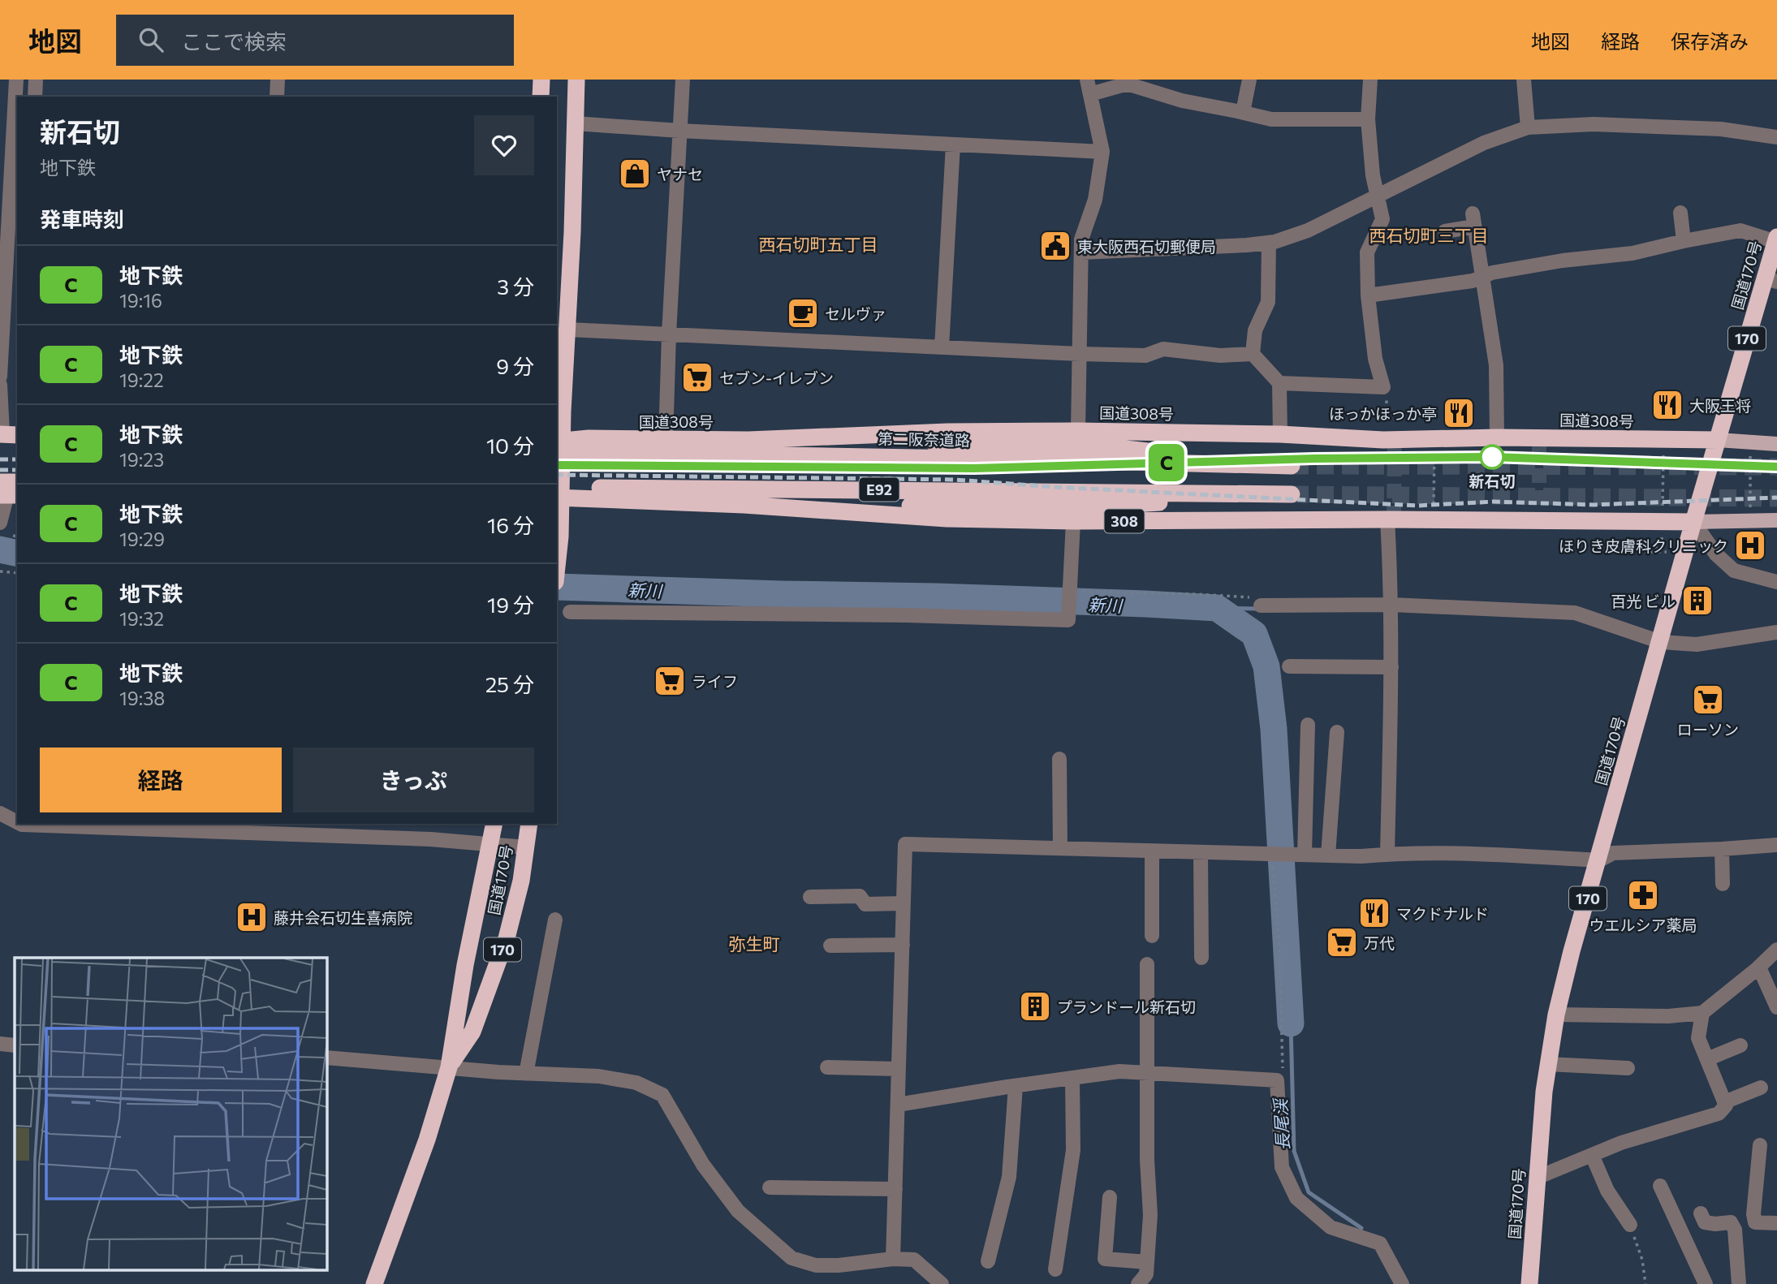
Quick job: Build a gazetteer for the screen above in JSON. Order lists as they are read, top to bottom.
{
  "streets": {
    "highway": [
      "国道170号",
      "170",
      "国道308号",
      "第二阪奈道路",
      "E92",
      "308"
    ]
  },
  "crossings": [
    ["国道170号", "国道308号"],
    ["国道170号", "308"],
    ["国道308号", "第二阪奈道路"],
    ["E92", "308"]
  ],
  "districts": ["西石切町三丁目", "西石切町五丁目", "弥生町"],
  "water": ["新川", "長尾渓"],
  "places": {
    "shop": ["ヤナセ"],
    "public building": ["東大阪西石切郵便局"],
    "cafe": ["セルヴァ"],
    "supermarket": [
      "セブン-イレブン",
      "ライフ",
      "ローソン",
      "万代"
    ],
    "restaurant": ["大阪王将", "ほっかほっか亭", "マクドナルド"],
    "other": ["新石切"],
    "hospital": ["ほりき皮膚科クリニック", "藤井会石切生喜病院"],
    "building": ["百光 ビル", "プランドール新石切"],
    "pharmacy": ["ウエルシア薬局"]
  },
  "lines": ["metro line C"],
  "page": {
    "header": "地図",
    "search": "ここで検索",
    "nav": ["地図", "経路", "保存済み"],
    "on_map": "C",
    "heading": [
      ["新石切", "地下鉄"],
      "発車時刻"
    ],
    "list": [
      {
        "mark": "C",
        "name": "地下鉄",
        "note": "19:16",
        "value": "3 分"
      },
      {
        "mark": "C",
        "name": "地下鉄",
        "note": "19:22",
        "value": "9 分"
      },
      {
        "mark": "C",
        "name": "地下鉄",
        "note": "19:23",
        "value": "10 分"
      },
      {
        "mark": "C",
        "name": "地下鉄",
        "note": "19:29",
        "value": "16 分"
      },
      {
        "mark": "C",
        "name": "地下鉄",
        "note": "19:32",
        "value": "19 分"
      },
      {
        "mark": "C",
        "name": "地下鉄",
        "note": "19:38",
        "value": "25 分"
      }
    ],
    "buttons": ["経路", "きっぷ"]
  }
}
